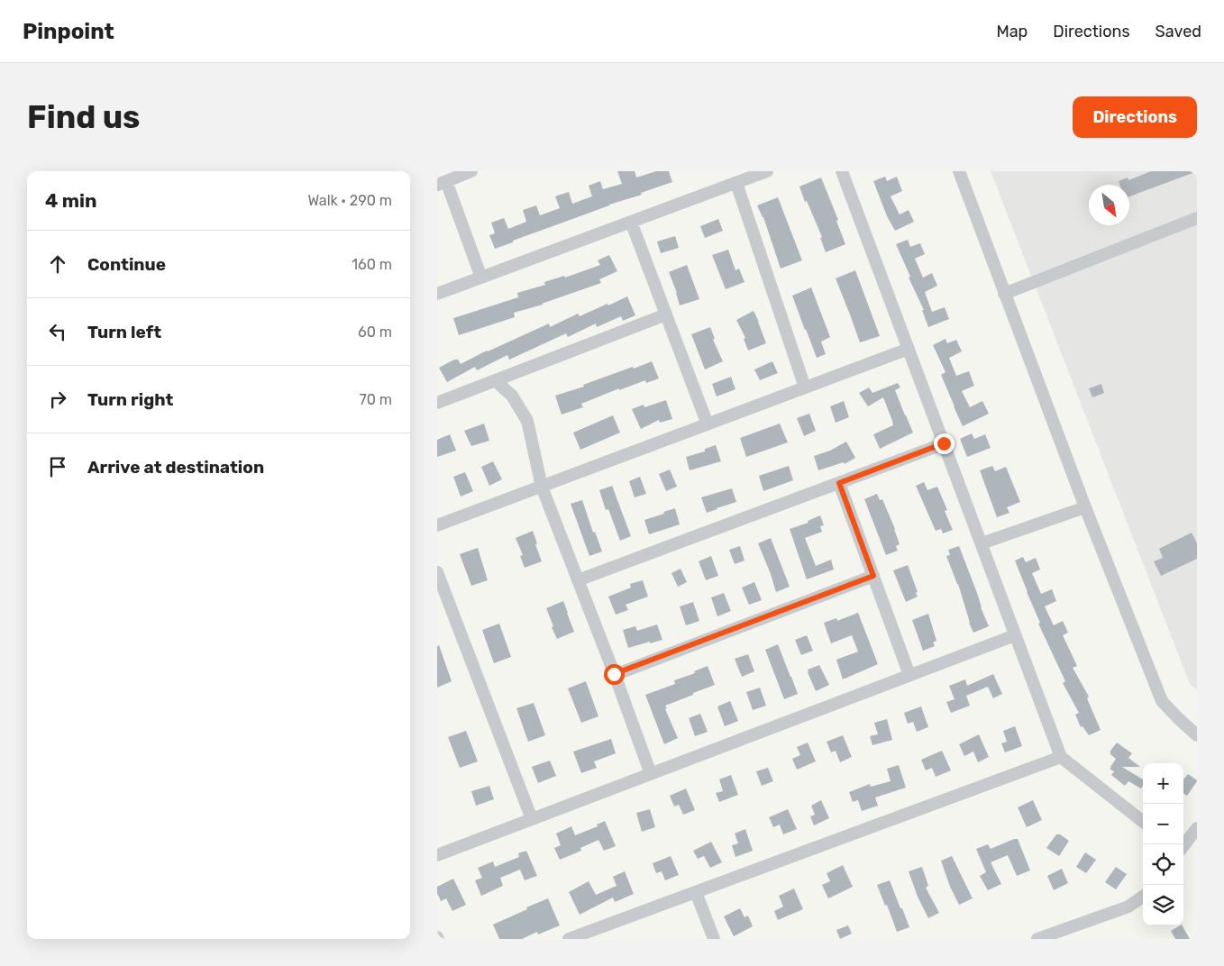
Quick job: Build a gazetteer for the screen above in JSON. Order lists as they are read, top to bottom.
{
  "north": "bottom right",
  "page": {
    "header": "Pinpoint",
    "nav": ["Map", "Directions", "Saved"],
    "buttons": "Directions",
    "title": "Find us",
    "heading": ["4 min", "Walk · 290 m"],
    "list": [
      ["Continue", "160 m"],
      ["Turn left", "60 m"],
      ["Turn right", "70 m"],
      "Arrive at destination"
    ],
    "map_buttons": ["+", "−"]
  }
}
